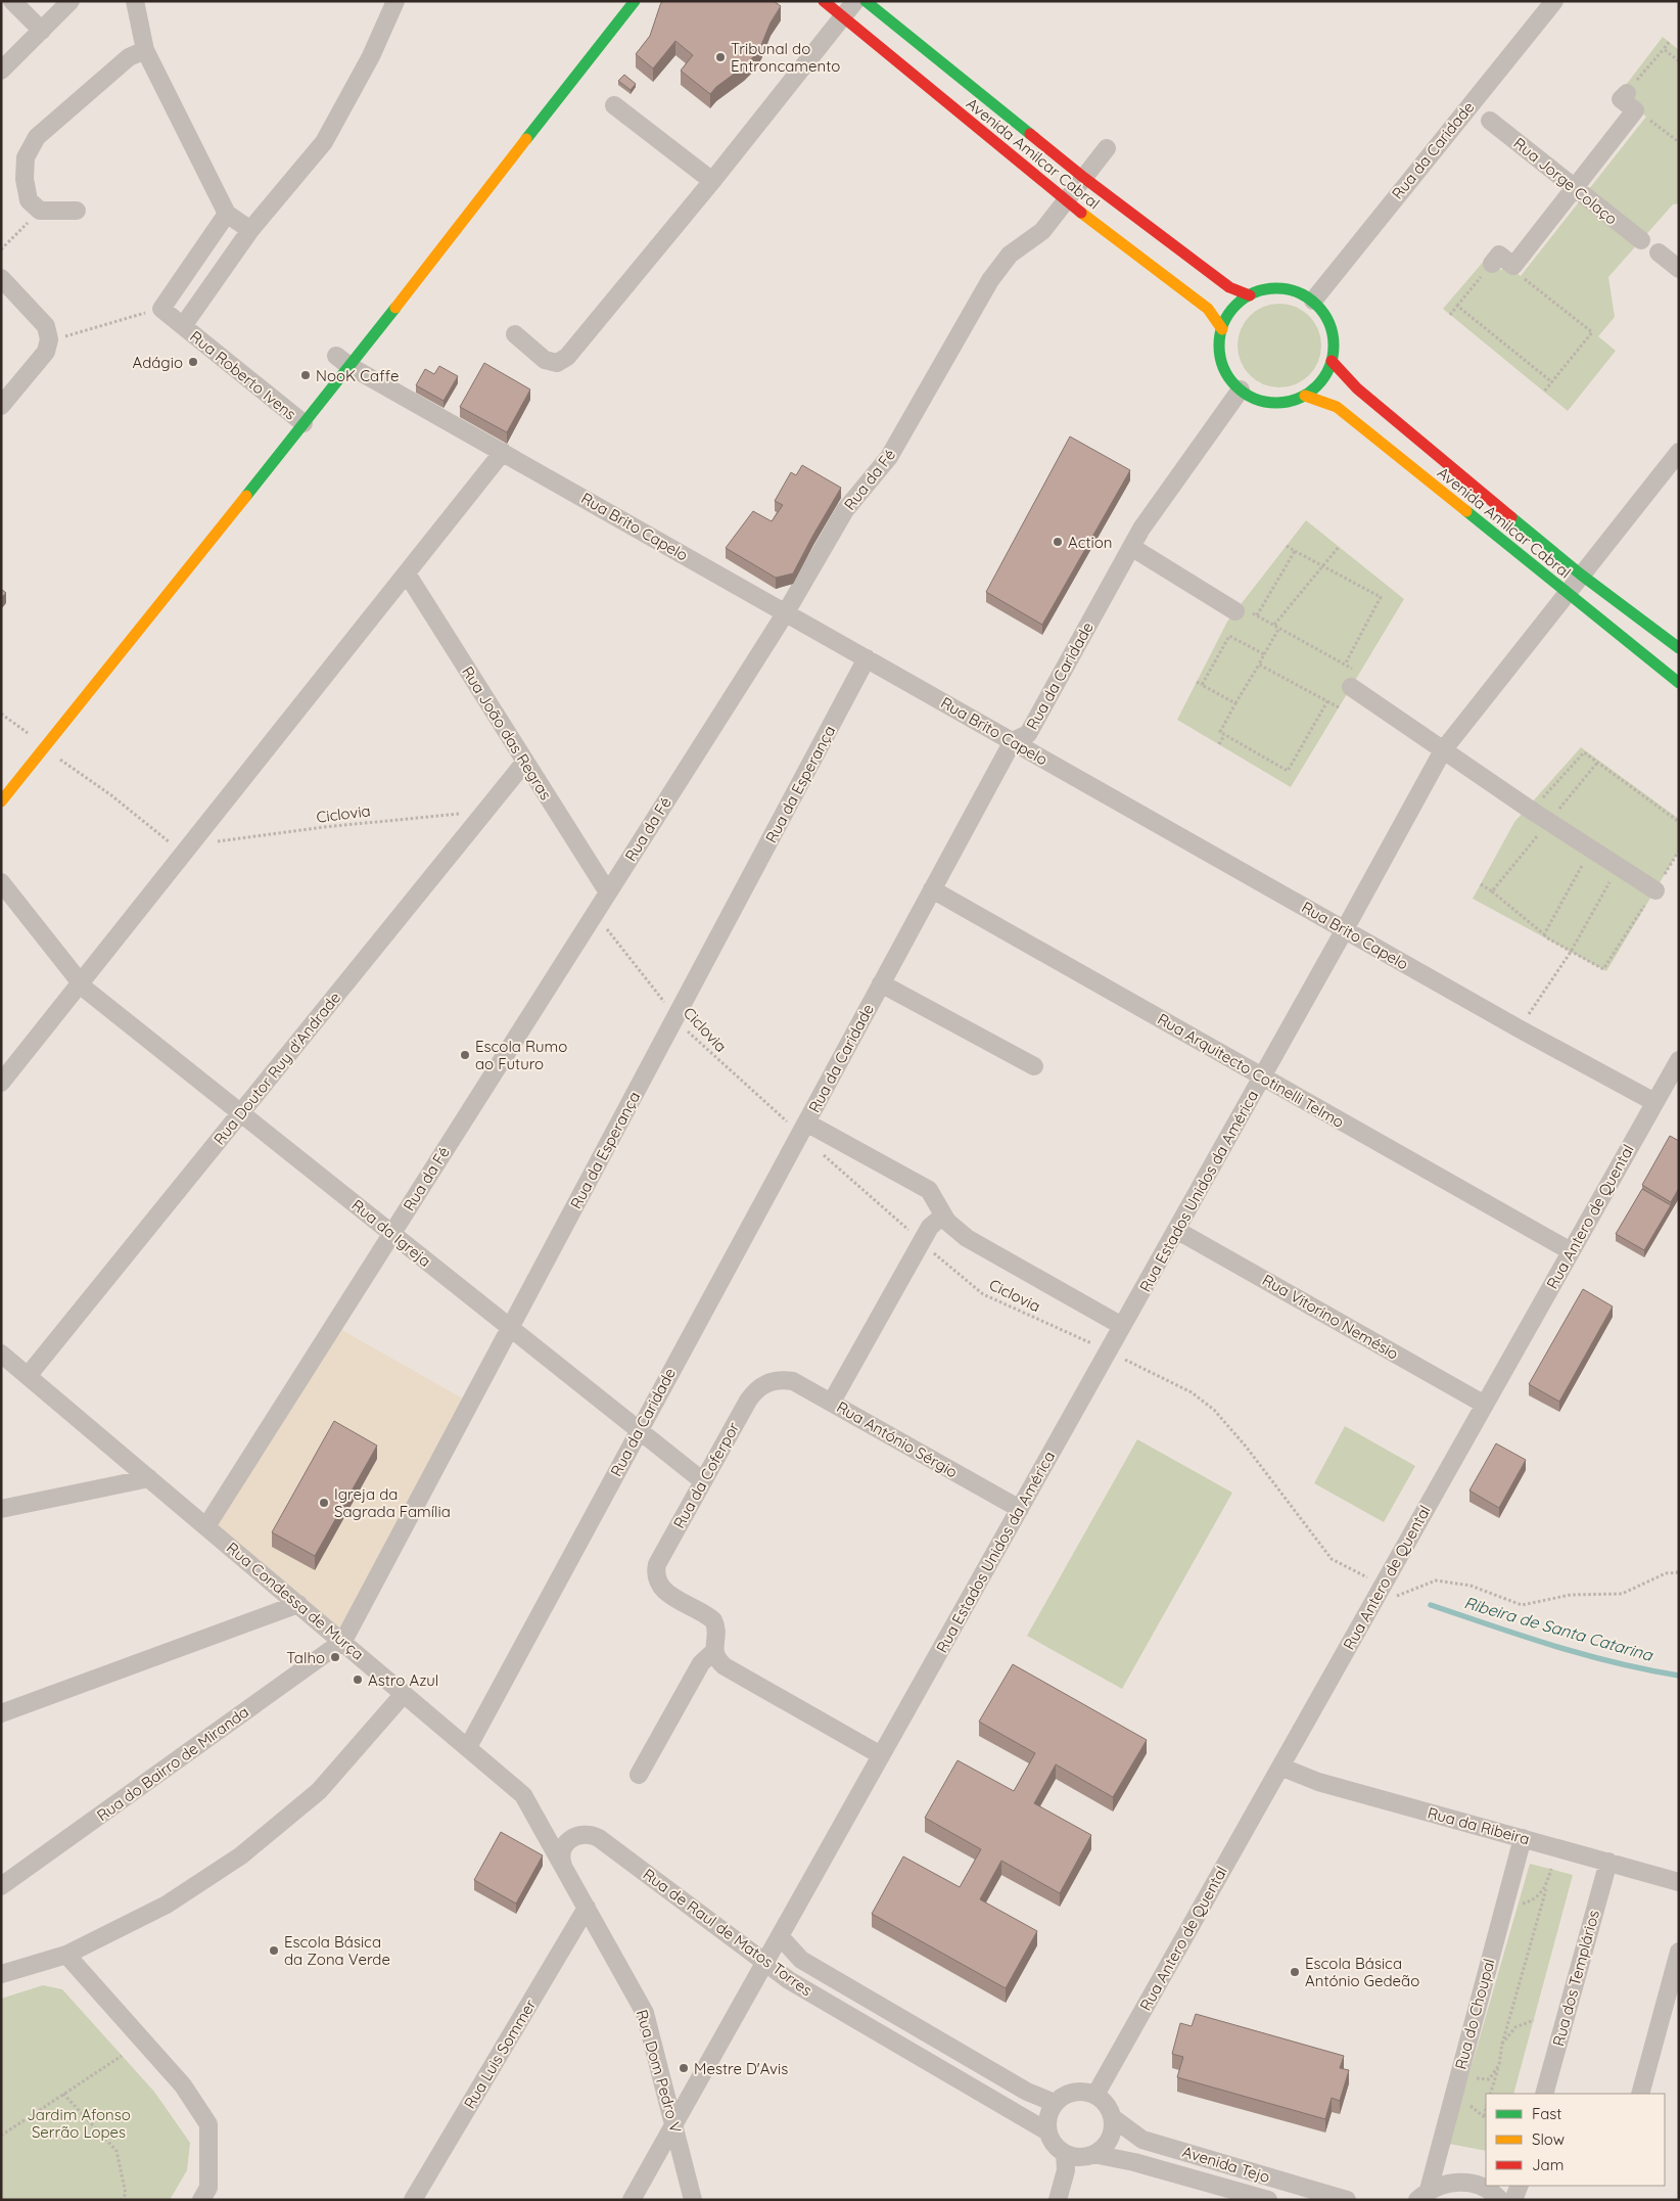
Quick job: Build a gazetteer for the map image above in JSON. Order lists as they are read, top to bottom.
{
  "streets": {
    "street": [
      "Rua da Caridade",
      "Avenida Amilcar Cabral",
      "Rua Jorge Colaço",
      "Rua Roberto Ivens",
      "Rua da Fé",
      "Rua Brito Capelo",
      "Rua João das Regras",
      "Rua da Esperança",
      "Rua Doutor Ruy d'Andrade",
      "Rua Arquitecto Cotinelli Telmo",
      "Rua Estados Unidos da América",
      "Rua Antero de Quental",
      "Rua da Igreja",
      "Rua Vitorino Nemésio",
      "Rua António Sérgio",
      "Rua da Coferpor",
      "Rua Condessa de Murça",
      "Rua do Bairro de Miranda",
      "Rua da Ribeira",
      "Rua de Raul de Matos Torres",
      "Rua dos Templários",
      "Rua do Choupal",
      "Rua Luis Sommer",
      "Rua Dom Pedro V",
      "Avenida Tejo"
    ],
    "path": ["Ciclovia"]
  },
  "crossings": [
    ["Rua da Caridade", "Avenida Amilcar Cabral"],
    ["Rua da Caridade", "Rua Brito Capelo"],
    ["Rua da Caridade", "Ciclovia"],
    ["Rua da Caridade", "Rua Arquitecto Cotinelli Telmo"],
    ["Rua da Caridade", "Rua da Igreja"],
    ["Rua da Caridade", "Rua Condessa de Murça"],
    ["Avenida Amilcar Cabral", "Rua da Fé"],
    ["Avenida Amilcar Cabral", "Rua Estados Unidos da América"],
    ["Rua da Fé", "Rua Brito Capelo"],
    ["Rua da Fé", "Rua João das Regras"],
    ["Rua da Fé", "Ciclovia"],
    ["Rua da Fé", "Rua da Igreja"],
    ["Rua da Fé", "Rua Condessa de Murça"],
    ["Rua Brito Capelo", "Rua da Esperança"],
    ["Rua Brito Capelo", "Rua Estados Unidos da América"],
    ["Rua Brito Capelo", "Rua Antero de Quental"],
    ["Rua João das Regras", "Rua Doutor Ruy d'Andrade"],
    ["Rua da Esperança", "Ciclovia"],
    ["Rua da Esperança", "Rua da Igreja"],
    ["Rua da Esperança", "Rua Condessa de Murça"],
    ["Rua da Esperança", "Rua do Bairro de Miranda"],
    ["Ciclovia", "Rua Doutor Ruy d'Andrade"],
    ["Ciclovia", "Rua Estados Unidos da América"],
    ["Ciclovia", "Rua Antero de Quental"],
    ["Rua Doutor Ruy d'Andrade", "Rua da Igreja"],
    ["Rua Doutor Ruy d'Andrade", "Rua Condessa de Murça"],
    ["Rua Arquitecto Cotinelli Telmo", "Rua Estados Unidos da América"],
    ["Rua Arquitecto Cotinelli Telmo", "Rua Antero de Quental"],
    ["Rua Estados Unidos da América", "Rua Vitorino Nemésio"],
    ["Rua Estados Unidos da América", "Rua António Sérgio"],
    ["Rua Estados Unidos da América", "Rua de Raul de Matos Torres"],
    ["Rua Estados Unidos da América", "Rua Dom Pedro V"],
    ["Rua Antero de Quental", "Rua Vitorino Nemésio"],
    ["Rua Antero de Quental", "Rua da Ribeira"],
    ["Rua Antero de Quental", "Rua de Raul de Matos Torres"],
    ["Rua Antero de Quental", "Avenida Tejo"],
    ["Rua da Igreja", "Rua da Coferpor"],
    ["Rua António Sérgio", "Rua da Coferpor"],
    ["Rua Condessa de Murça", "Rua do Bairro de Miranda"],
    ["Rua Condessa de Murça", "Rua de Raul de Matos Torres"],
    ["Rua Condessa de Murça", "Rua Dom Pedro V"],
    ["Rua da Ribeira", "Rua dos Templários"],
    ["Rua da Ribeira", "Rua do Choupal"],
    ["Rua de Raul de Matos Torres", "Rua Dom Pedro V"],
    ["Rua de Raul de Matos Torres", "Avenida Tejo"],
    ["Rua Luis Sommer", "Rua Dom Pedro V"]
  ],
  "water": ["Ribeira de Santa Catarina"],
  "parks": ["Jardim Afonso Serrão Lopes"],
  "places": [
    "Tribunal do Entroncamento",
    "Adágio",
    "NooK Caffe",
    "Action",
    "Escola Rumo ao Futuro",
    "Igreja da Sagrada Família",
    "Talho",
    "Astro Azul",
    "Escola Básica da Zona Verde",
    "Escola Básica António Gedeão",
    "Mestre D'Avis"
  ],
  "legend": ["Fast", "Slow", "Jam"]
}
